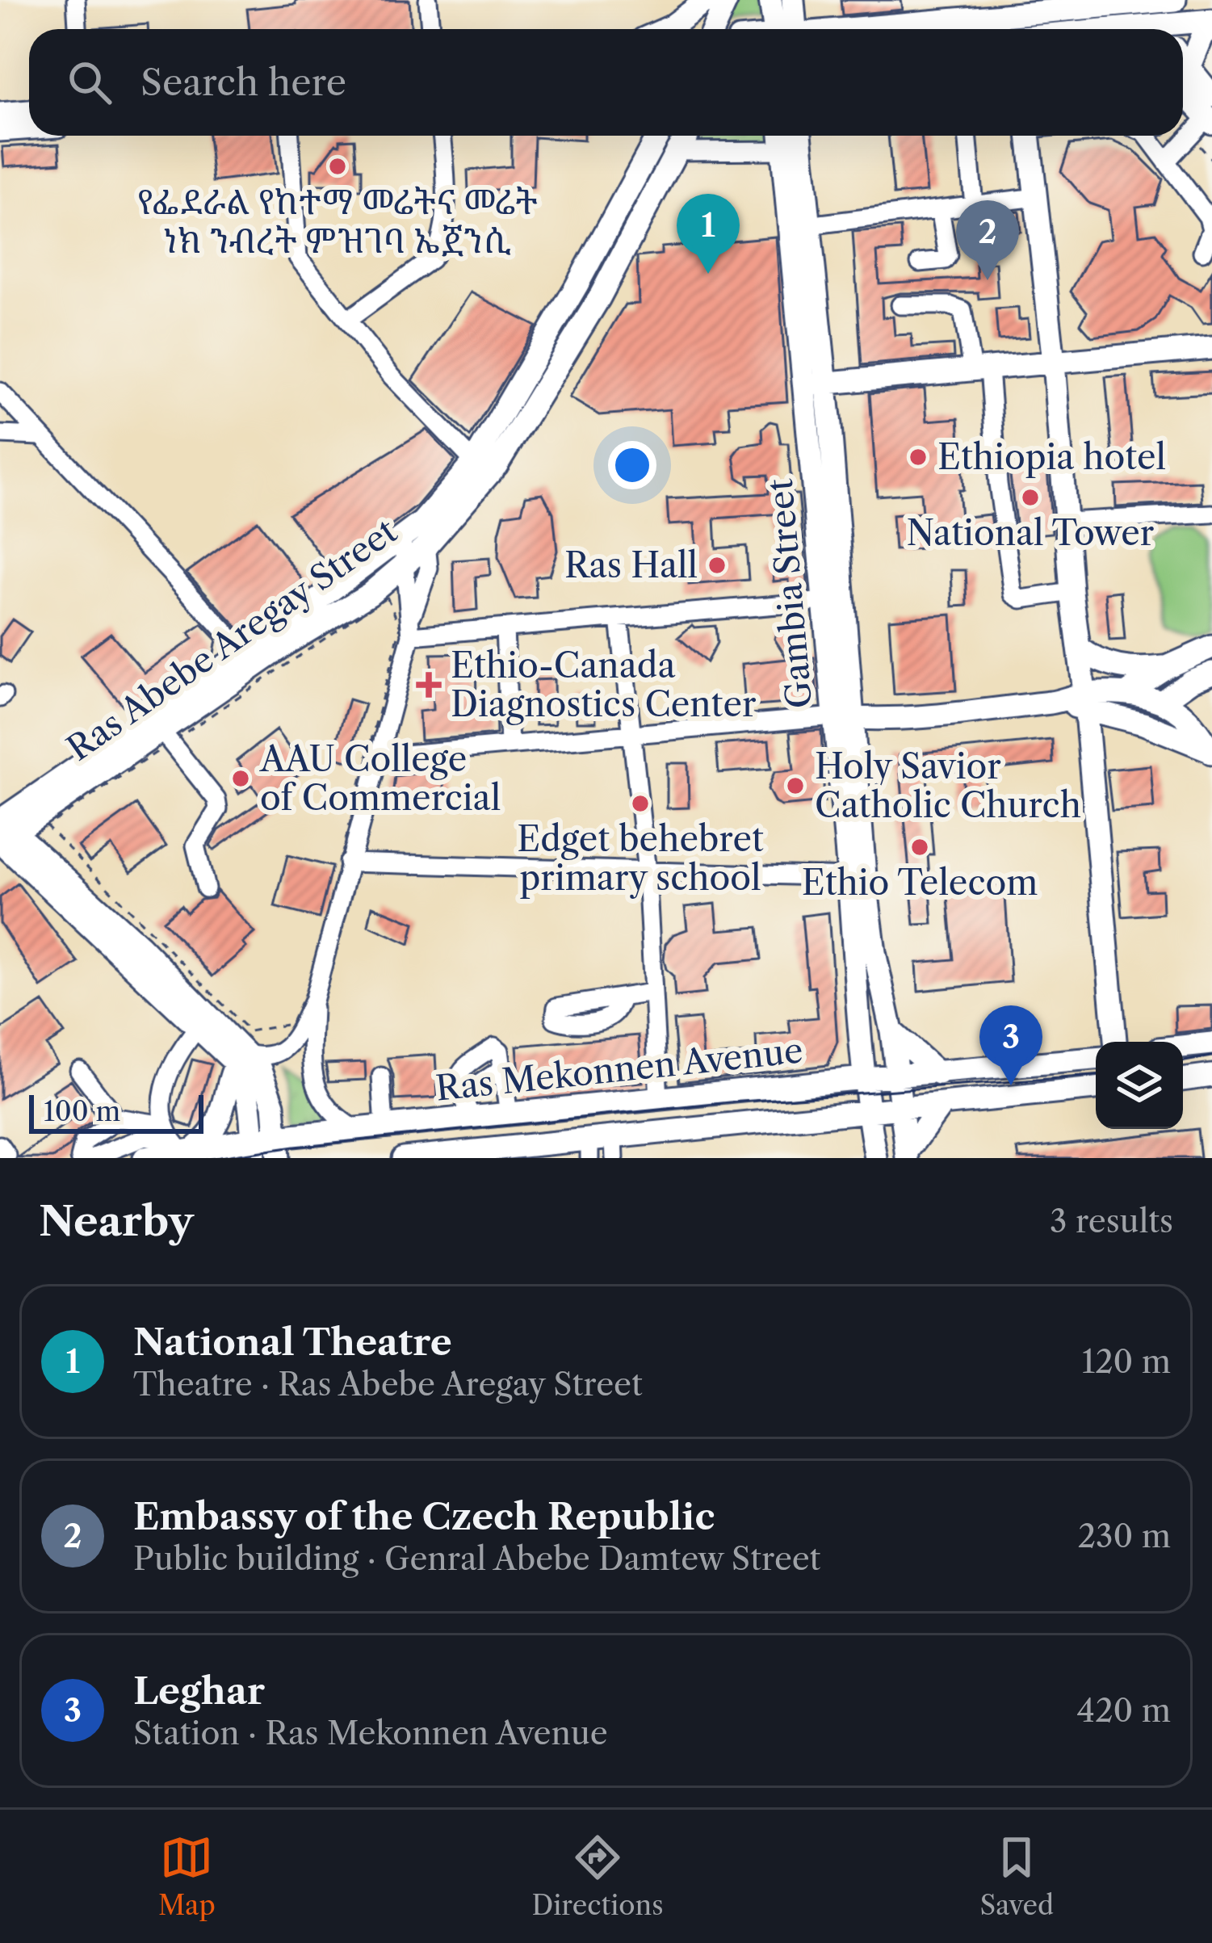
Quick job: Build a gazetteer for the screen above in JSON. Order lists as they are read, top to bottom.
{
  "streets": {
    "main road": ["Gambia Street", "Ras Abebe Aregay Street", "Ras Mekonnen Avenue"]
  },
  "crossings": [
    ["Gambia Street", "Ras Mekonnen Avenue"]
  ],
  "places": {
    "other": [
      "የፌደራል የከተማ መሬትና መሬት ነክ ንብረት ምዝገባ ኤጀንሲ",
      "Ethiopia hotel",
      "National Tower",
      "Ras Hall",
      "AAU College of Commercial",
      "Holy Savior Catholic Church",
      "Edget behebret primary school",
      "Ethio Telecom"
    ],
    "health": ["Ethio-Canada Diagnostics Center"]
  },
  "scale_bar": "100 m",
  "page": {
    "search": "Search here",
    "pins": ["1", "2", "3"],
    "scale": "100 m",
    "heading": ["Nearby", "3 results"],
    "list": [
      {
        "mark": "1",
        "name": "National Theatre",
        "note": "Theatre · Ras Abebe Aregay Street",
        "value": "120 m"
      },
      {
        "mark": "2",
        "name": "Embassy of the Czech Republic",
        "note": "Public building · Genral Abebe Damtew Street",
        "value": "230 m"
      },
      {
        "mark": "3",
        "name": "Leghar",
        "note": "Station · Ras Mekonnen Avenue",
        "value": "420 m"
      }
    ],
    "nav": ["Map", "Directions", "Saved"]
  }
}
